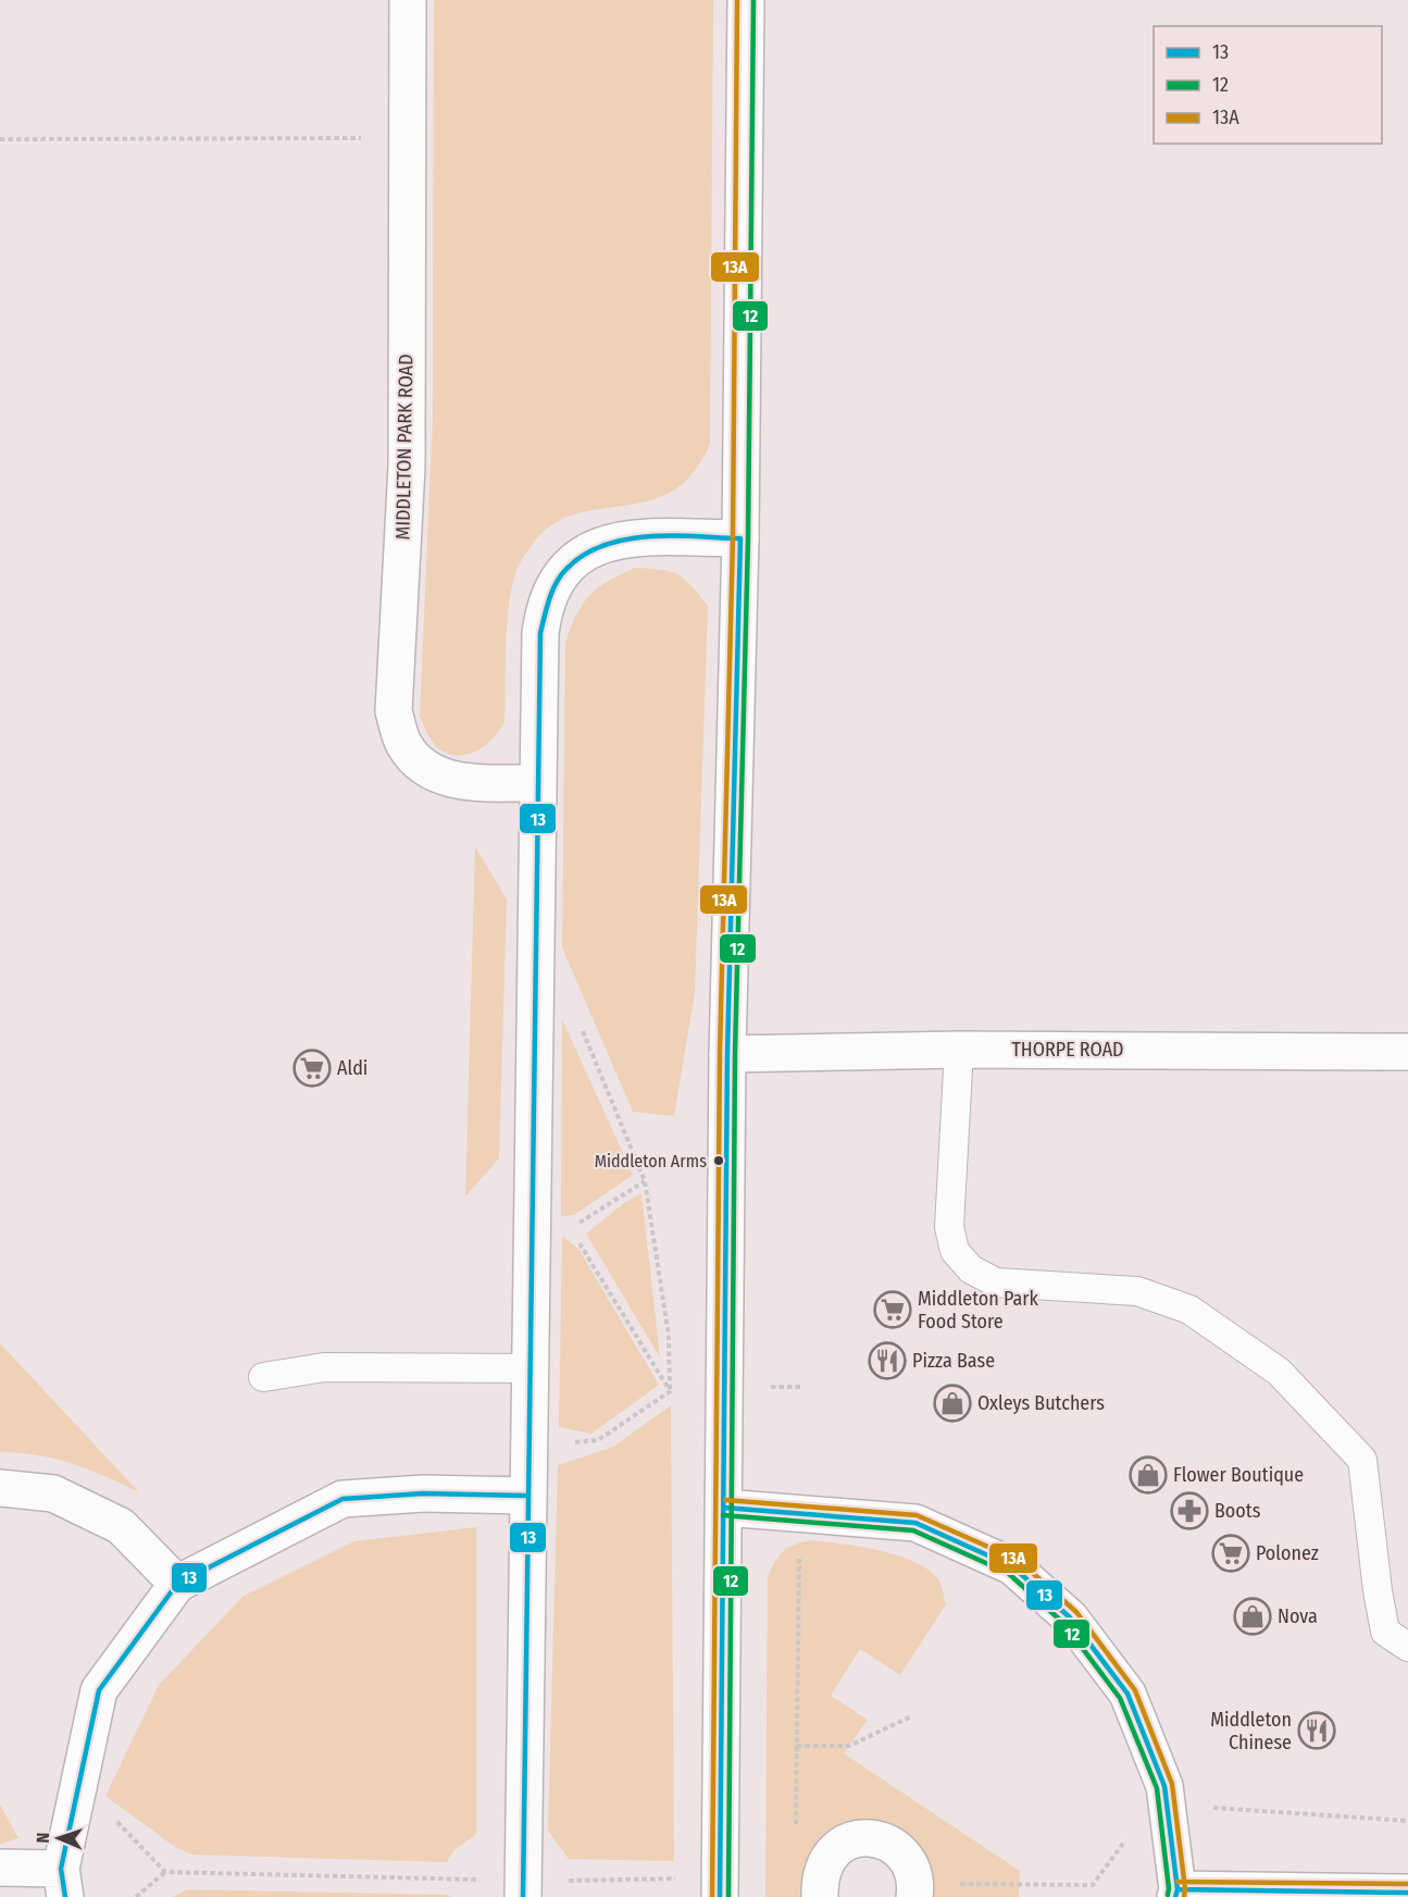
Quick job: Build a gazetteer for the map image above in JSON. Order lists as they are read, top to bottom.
{
  "streets": {
    "street": ["MIDDLETON PARK ROAD", "THORPE ROAD"]
  },
  "places": {
    "supermarket": ["Aldi", "Middleton Park Food Store", "Polonez"],
    "other": ["Middleton Arms"],
    "restaurant": ["Pizza Base", "Middleton Chinese"],
    "shop": ["Oxleys Butchers", "Flower Boutique", "Nova"],
    "pharmacy": ["Boots"]
  },
  "lines": ["transit line 12", "transit line 13A", "transit line 13"],
  "legend": ["13", "12", "13A"],
  "north": "left"
}
